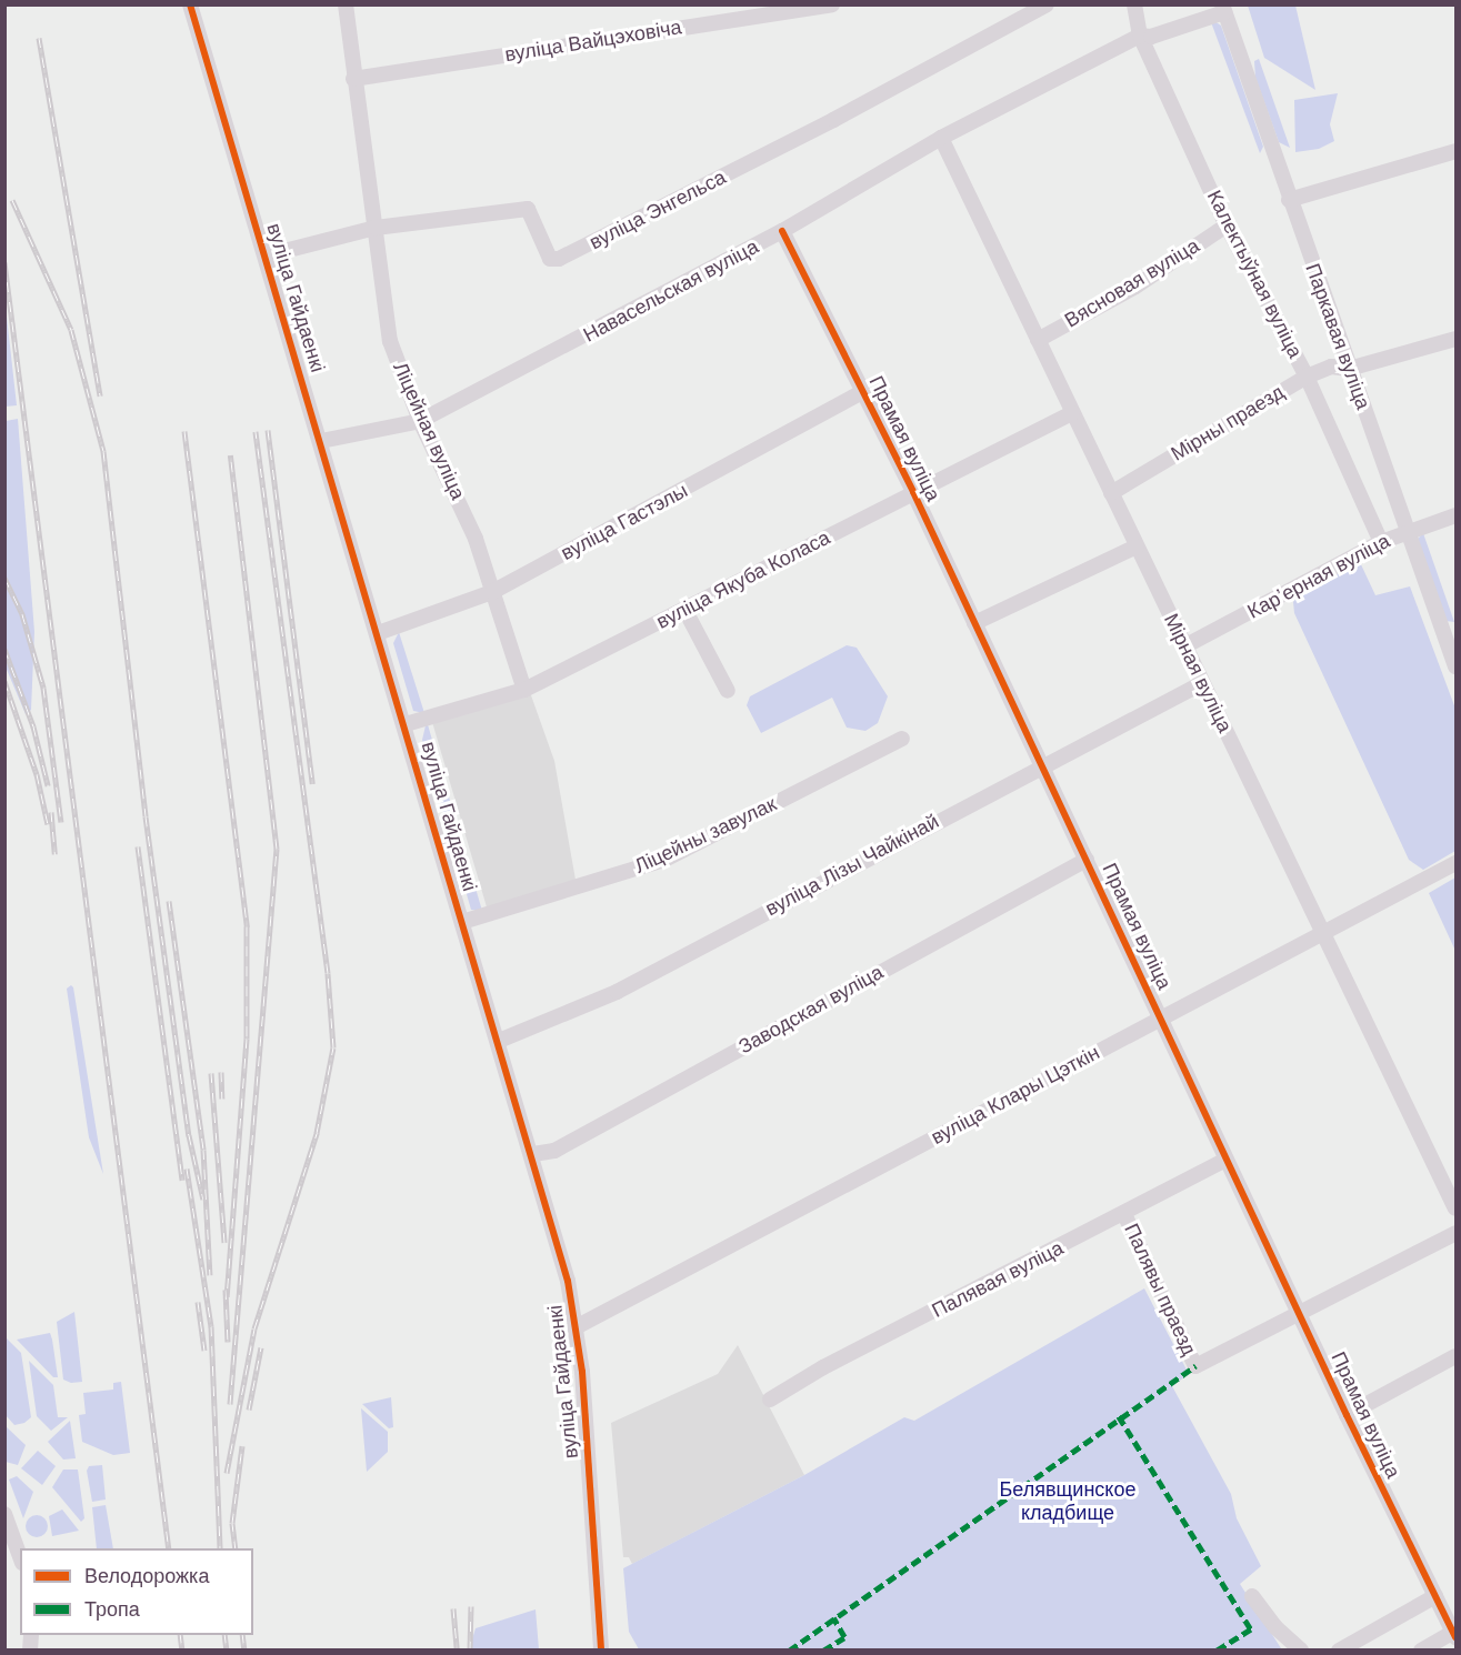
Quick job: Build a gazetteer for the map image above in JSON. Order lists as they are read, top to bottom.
{
  "streets": {
    "street": [
      "вуліца Вайцэховіча",
      "вуліца Энгельса",
      "Калектыўная вуліца",
      "Вясновая вуліца",
      "Навасельская вуліца",
      "вуліца Гайдаенкі",
      "Паркавая вуліца",
      "Мірны праезд",
      "Ліцейная вуліца",
      "Прамая вуліца",
      "вуліца Гастэлы",
      "Карʼерная вуліца",
      "вуліца Якуба Коласа",
      "Мірная вуліца",
      "Ліцейны завулак",
      "вуліца Лізы Чайкінай",
      "Заводская вуліца",
      "вуліца Клары Цэткін",
      "Палявая вуліца",
      "Палявы праезд"
    ]
  },
  "crossings": [
    ["вуліца Вайцэховіча", "Ліцейная вуліца"],
    ["вуліца Энгельса", "вуліца Гайдаенкі"],
    ["вуліца Энгельса", "Ліцейная вуліца"],
    ["Калектыўная вуліца", "Вясновая вуліца"],
    ["Калектыўная вуліца", "Навасельская вуліца"],
    ["Калектыўная вуліца", "Мірны праезд"],
    ["Калектыўная вуліца", "Карʼерная вуліца"],
    ["Вясновая вуліца", "Мірная вуліца"],
    ["Навасельская вуліца", "вуліца Гайдаенкі"],
    ["Навасельская вуліца", "Паркавая вуліца"],
    ["Навасельская вуліца", "Ліцейная вуліца"],
    ["Навасельская вуліца", "Прамая вуліца"],
    ["Навасельская вуліца", "Мірная вуліца"],
    ["вуліца Гайдаенкі", "вуліца Гастэлы"],
    ["вуліца Гайдаенкі", "вуліца Якуба Коласа"],
    ["вуліца Гайдаенкі", "Ліцейны завулак"],
    ["вуліца Гайдаенкі", "вуліца Лізы Чайкінай"],
    ["вуліца Гайдаенкі", "Заводская вуліца"],
    ["вуліца Гайдаенкі", "вуліца Клары Цэткін"],
    ["Паркавая вуліца", "Мірны праезд"],
    ["Паркавая вуліца", "Карʼерная вуліца"],
    ["Мірны праезд", "Мірная вуліца"],
    ["Ліцейная вуліца", "вуліца Гастэлы"],
    ["Ліцейная вуліца", "вуліца Якуба Коласа"],
    ["Прамая вуліца", "вуліца Гастэлы"],
    ["Прамая вуліца", "вуліца Якуба Коласа"],
    ["Прамая вуліца", "вуліца Лізы Чайкінай"],
    ["Прамая вуліца", "Заводская вуліца"],
    ["Прамая вуліца", "вуліца Клары Цэткін"],
    ["Прамая вуліца", "Палявая вуліца"],
    ["Прамая вуліца", "Палявы праезд"],
    ["Карʼерная вуліца", "Мірная вуліца"],
    ["вуліца Якуба Коласа", "Мірная вуліца"],
    ["Мірная вуліца", "вуліца Лізы Чайкінай"],
    ["Мірная вуліца", "вуліца Клары Цэткін"],
    ["Палявая вуліца", "Палявы праезд"]
  ],
  "parks": ["Белявщинское кладбище"],
  "legend": ["Велодорожка", "Тропа"]
}
